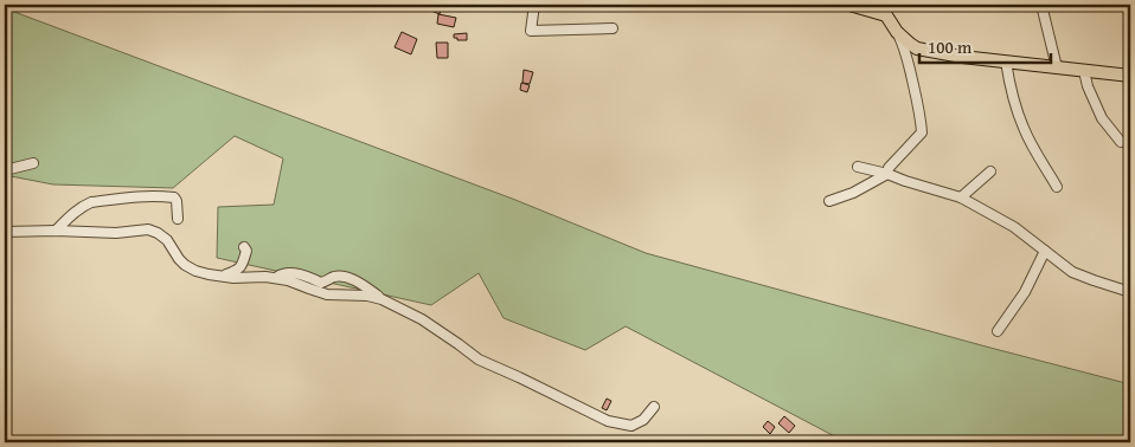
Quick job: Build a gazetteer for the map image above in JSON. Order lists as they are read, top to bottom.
{
  "scale_bar": "100 m"
}
